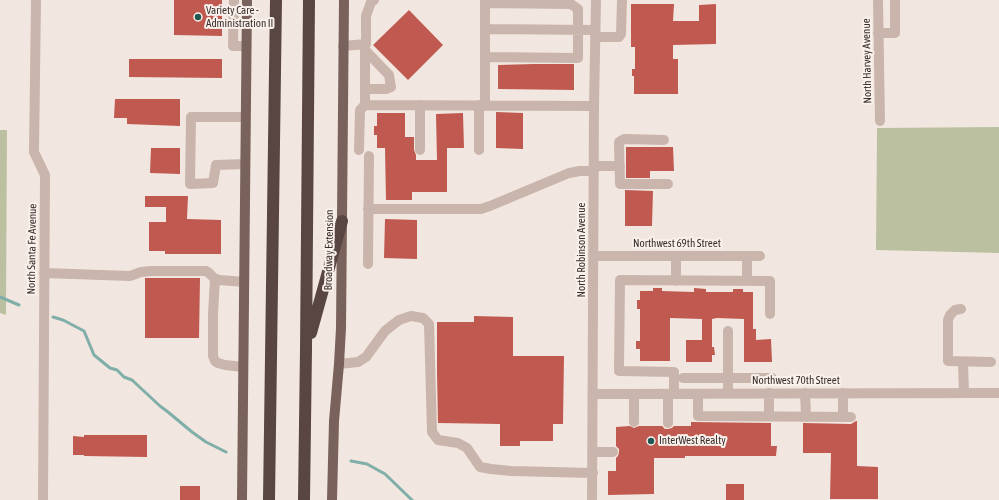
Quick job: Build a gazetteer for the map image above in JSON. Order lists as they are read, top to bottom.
{
  "streets": {
    "highway": ["Broadway Extension"],
    "street": [
      "North Harvey Avenue",
      "Northwest 69th Street",
      "North Santa Fe Avenue",
      "North Robinson Avenue",
      "Northwest 70th Street"
    ]
  },
  "crossings": [
    ["Northwest 69th Street", "North Robinson Avenue"],
    ["North Robinson Avenue", "Northwest 70th Street"]
  ],
  "places": ["Variety Care - Administration II", "InterWest Realty"]
}
